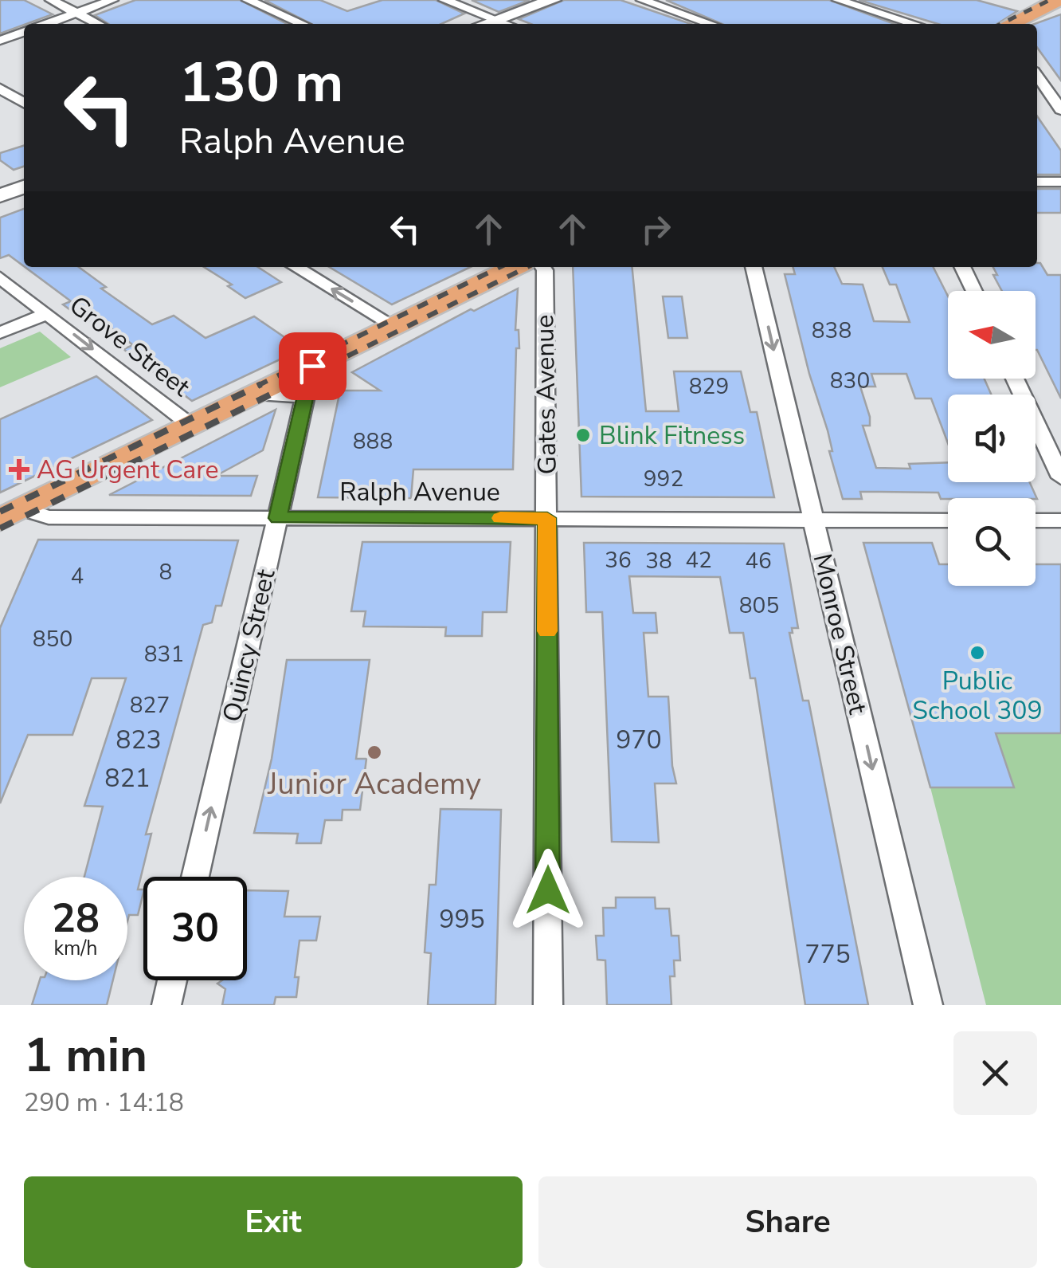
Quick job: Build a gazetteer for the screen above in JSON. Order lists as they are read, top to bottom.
{
  "streets": {
    "street": [
      "Grove Street",
      "Gates Avenue",
      "Ralph Avenue",
      "Monroe Street",
      "Quincy Street"
    ]
  },
  "crossings": [
    ["Gates Avenue", "Ralph Avenue"],
    ["Ralph Avenue", "Monroe Street"],
    ["Ralph Avenue", "Quincy Street"]
  ],
  "one_way": ["Grove Street", "Monroe Street", "Quincy Street"],
  "places": {
    "other": ["Blink Fitness", "Public School 309", "Junior Academy"],
    "health": ["AG Urgent Care"]
  },
  "house_numbers": [
    "838",
    "830",
    "829",
    "888",
    "992",
    "36",
    "42",
    "38",
    "46",
    "8",
    "4",
    "805",
    "850",
    "831",
    "827",
    "823",
    "970",
    "821",
    "995",
    "775"
  ],
  "north": "left",
  "page": {
    "turn": ["130 m", "Ralph Avenue"],
    "speed": "28 km/h",
    "limit": "30",
    "heading": ["1 min", "290 m · 14:18"],
    "buttons": ["Exit", "Share"]
  }
}
